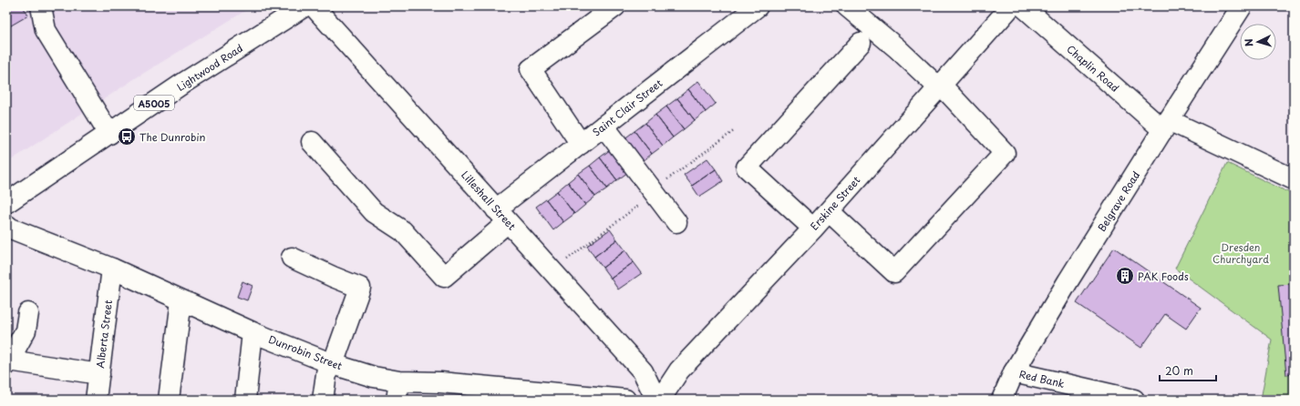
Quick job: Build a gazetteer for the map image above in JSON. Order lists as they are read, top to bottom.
{
  "streets": {
    "street": [
      "Lightwood Road",
      "Chaplin Road",
      "A5005",
      "Saint Clair Street",
      "Lilleshall Street",
      "Belgrave Road",
      "Erskine Street",
      "Alberta Street",
      "Dunrobin Street",
      "Red Bank"
    ]
  },
  "crossings": [
    ["Lightwood Road", "Lilleshall Street"],
    ["Chaplin Road", "Belgrave Road"],
    ["Saint Clair Street", "Lilleshall Street"],
    ["Belgrave Road", "Red Bank"],
    ["Alberta Street", "Dunrobin Street"]
  ],
  "parks": ["Dresden Churchyard"],
  "places": {
    "bus stop": ["The Dunrobin"],
    "building": ["PAK Foods"]
  },
  "scale_bar": "20 m",
  "north": "left"
}
